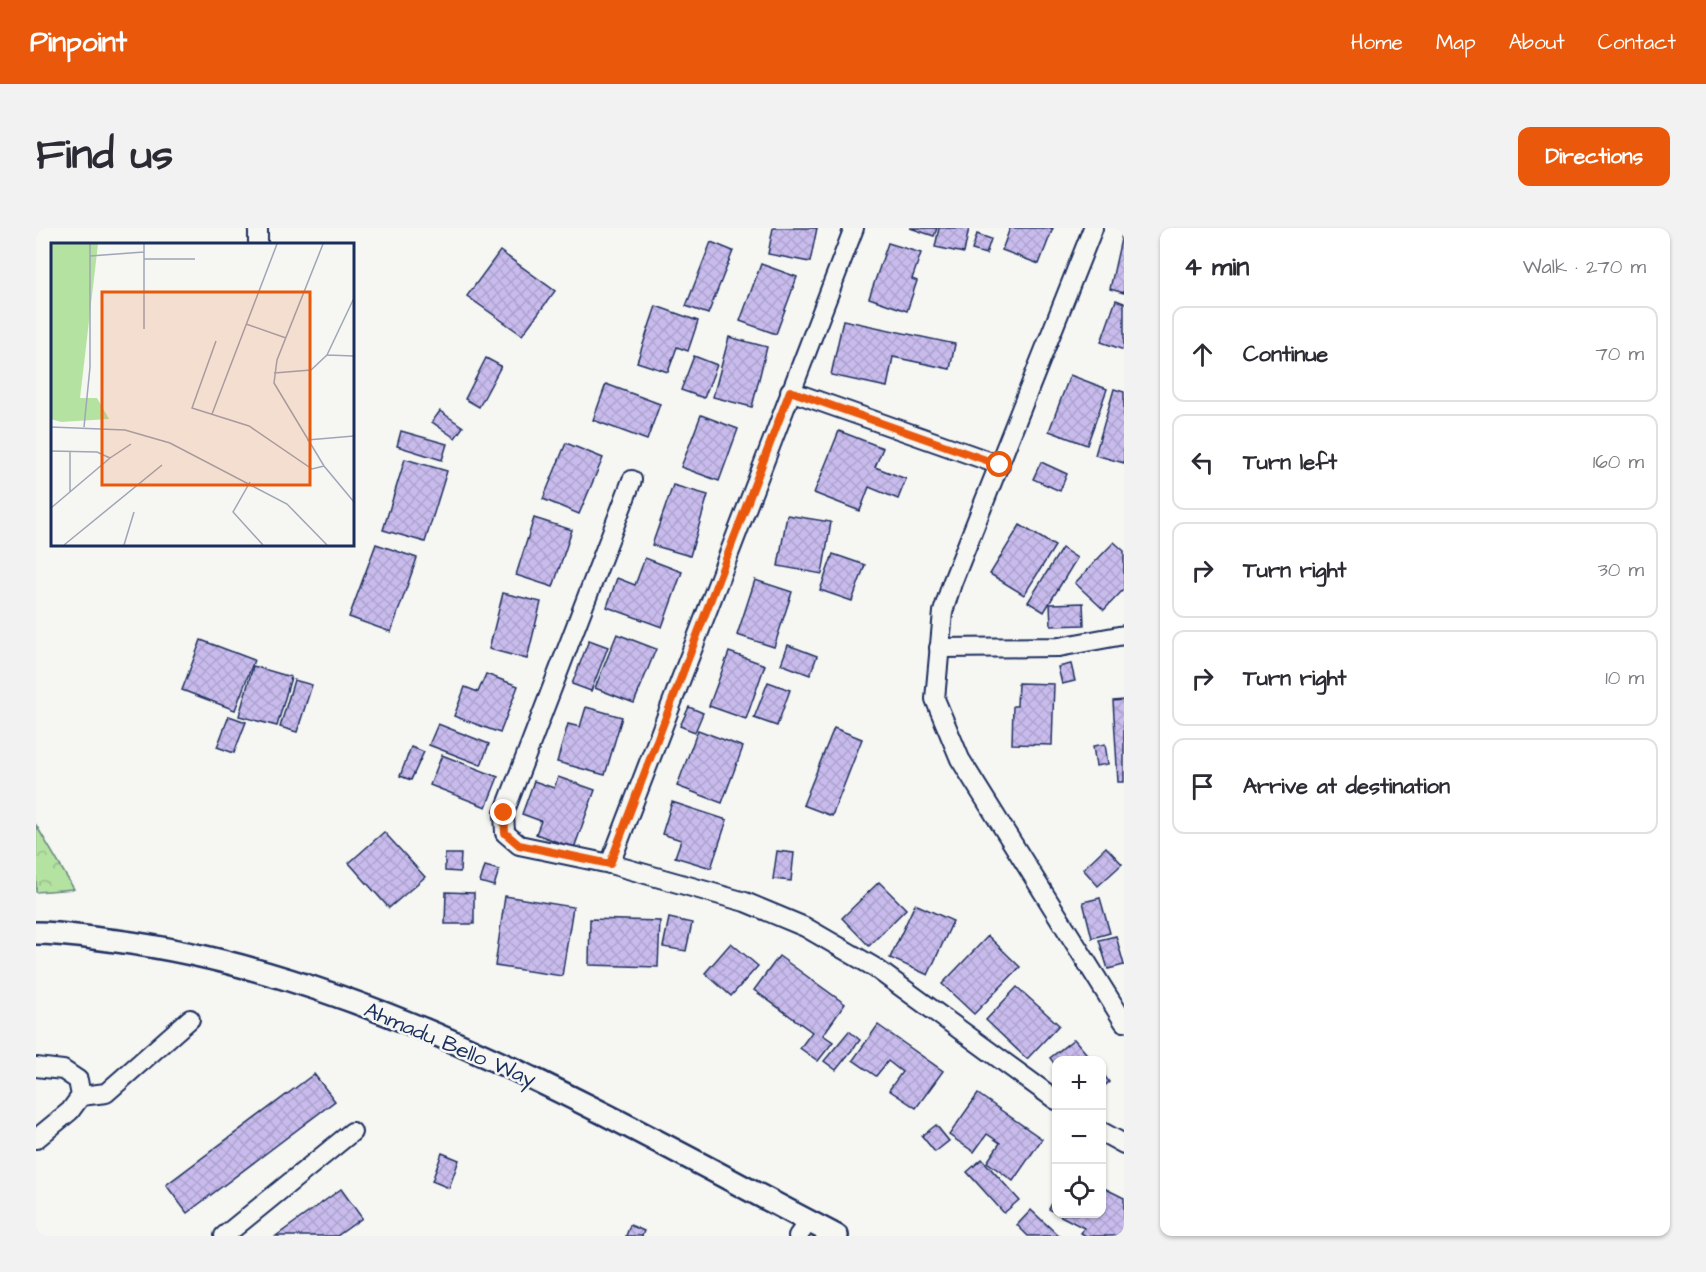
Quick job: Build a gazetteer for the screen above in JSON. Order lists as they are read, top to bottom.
{
  "streets": {
    "street": ["Ahmadu Bello Way"]
  },
  "page": {
    "header": "Pinpoint",
    "nav": [
      "Home",
      "Map",
      "About",
      "Contact"
    ],
    "title": "Find us",
    "buttons": "Directions",
    "heading": ["4 min", "Walk · 270 m"],
    "list": [
      ["Continue", "70 m"],
      ["Turn left", "160 m"],
      ["Turn right", "30 m"],
      ["Turn right", "10 m"],
      "Arrive at destination"
    ],
    "map_buttons": ["+", "−"]
  }
}
